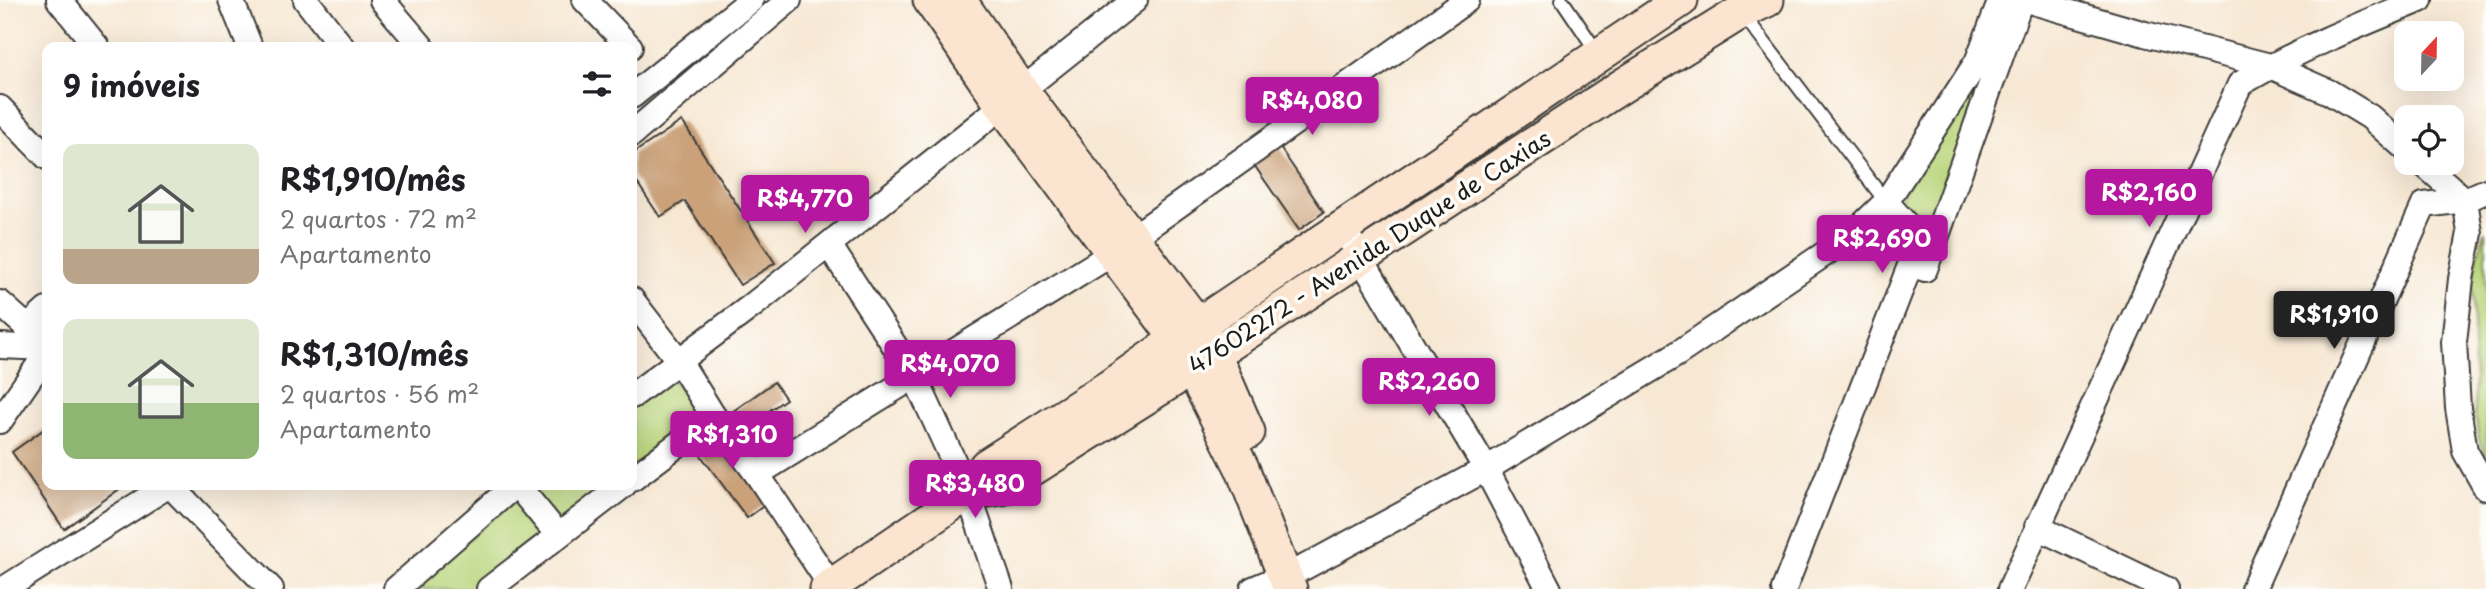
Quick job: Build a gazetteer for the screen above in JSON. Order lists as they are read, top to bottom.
{
  "streets": {
    "street": ["47602272 - Avenida Duque de Caxias"]
  },
  "north": "top",
  "page": {
    "heading": "9 imóveis",
    "price": [
      "R$4,080",
      "R$2,160",
      "R$4,770",
      "R$2,690",
      "R$1,910",
      "R$4,070",
      "R$2,260",
      "R$1,310",
      "R$3,480"
    ],
    "list": [
      {
        "name": "R$1,910/mês",
        "note": "2 quartos · 72 m² · Apartamento"
      },
      {
        "name": "R$1,310/mês",
        "note": "2 quartos · 56 m² · Apartamento"
      }
    ]
  }
}
